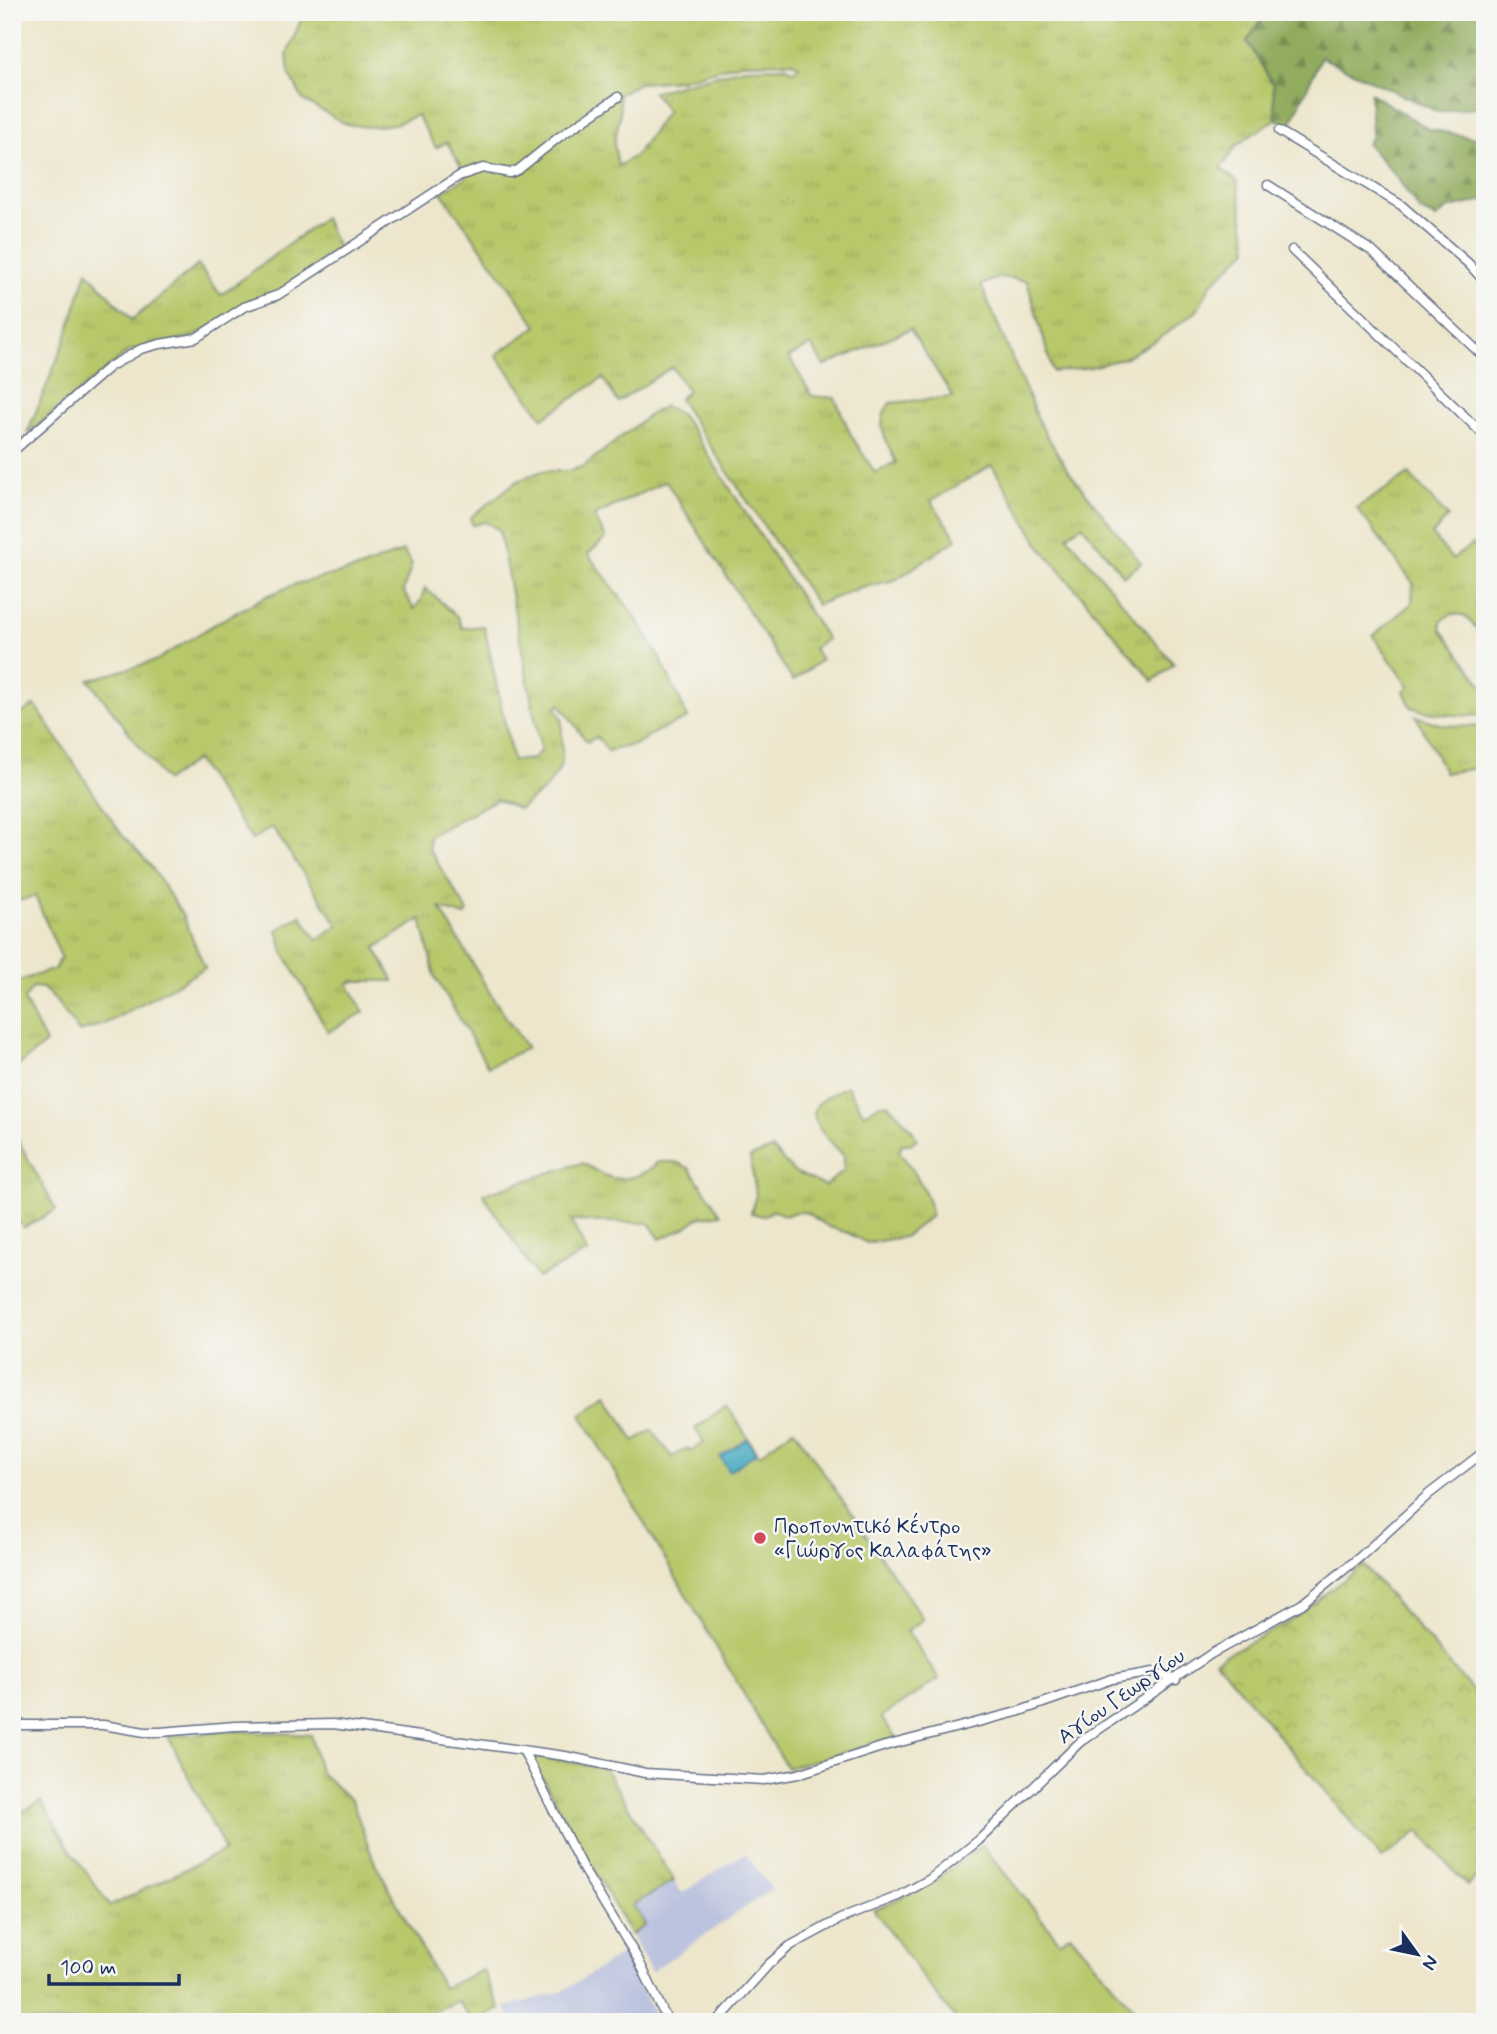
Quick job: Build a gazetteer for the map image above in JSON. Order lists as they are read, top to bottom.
{
  "streets": {
    "street": ["Αγίου Γεωργίου"]
  },
  "places": ["Προπονητικό Κέντρο «Γιώργος Καλαφάτης»"],
  "scale_bar": "100 m",
  "north": "bottom right"
}
